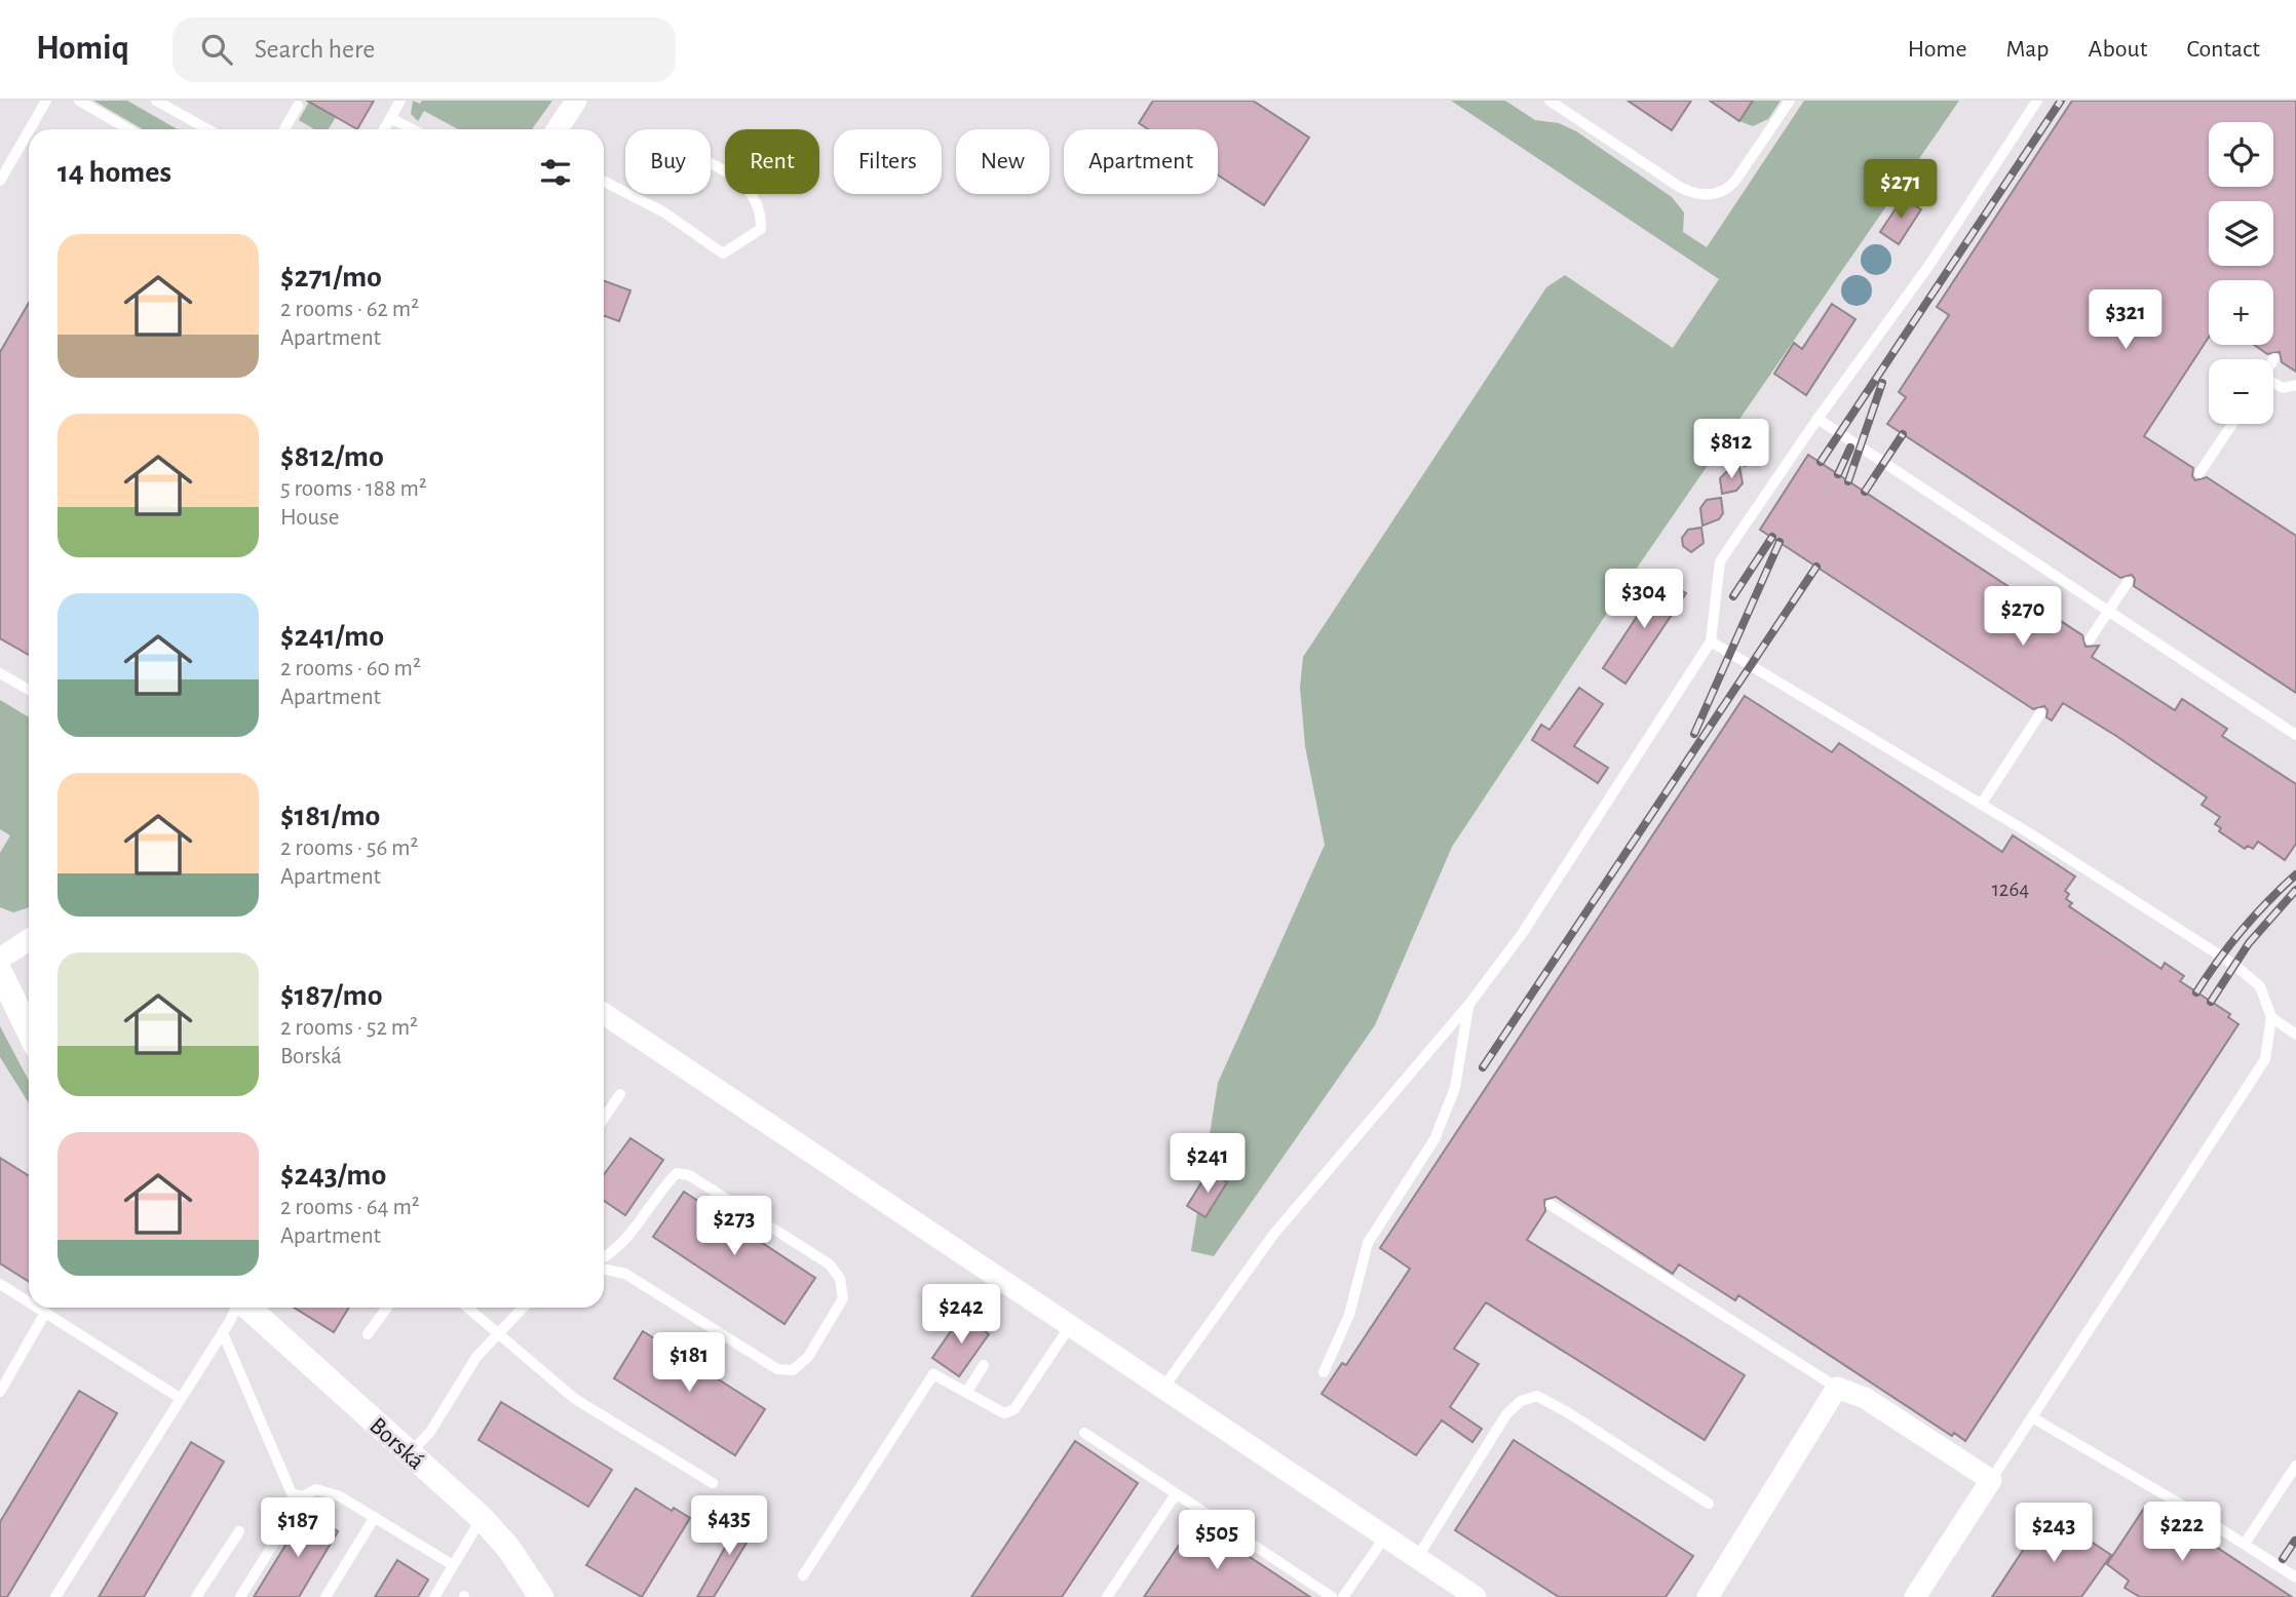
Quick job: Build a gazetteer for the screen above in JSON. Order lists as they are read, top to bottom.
{
  "streets": {
    "street": ["Borská"]
  },
  "house_numbers": ["1264"],
  "page": {
    "header": "Homiq",
    "search": "Search here",
    "nav": [
      "Home",
      "Map",
      "About",
      "Contact"
    ],
    "map_buttons": ["+", "−"],
    "chip": [
      "Buy",
      "Rent",
      "Filters",
      "New",
      "Apartment"
    ],
    "heading": "14 homes",
    "price": [
      "$271",
      "$321",
      "$812",
      "$304",
      "$270",
      "$241",
      "$273",
      "$242",
      "$181",
      "$435",
      "$187",
      "$222",
      "$243",
      "$505"
    ],
    "list": [
      {
        "name": "$271/mo",
        "note": "2 rooms · 62 m² · Apartment"
      },
      {
        "name": "$812/mo",
        "note": "5 rooms · 188 m² · House"
      },
      {
        "name": "$241/mo",
        "note": "2 rooms · 60 m² · Apartment"
      },
      {
        "name": "$181/mo",
        "note": "2 rooms · 56 m² · Apartment"
      },
      {
        "name": "$187/mo",
        "note": "2 rooms · 52 m² · Borská"
      },
      {
        "name": "$243/mo",
        "note": "2 rooms · 64 m² · Apartment"
      }
    ]
  }
}
